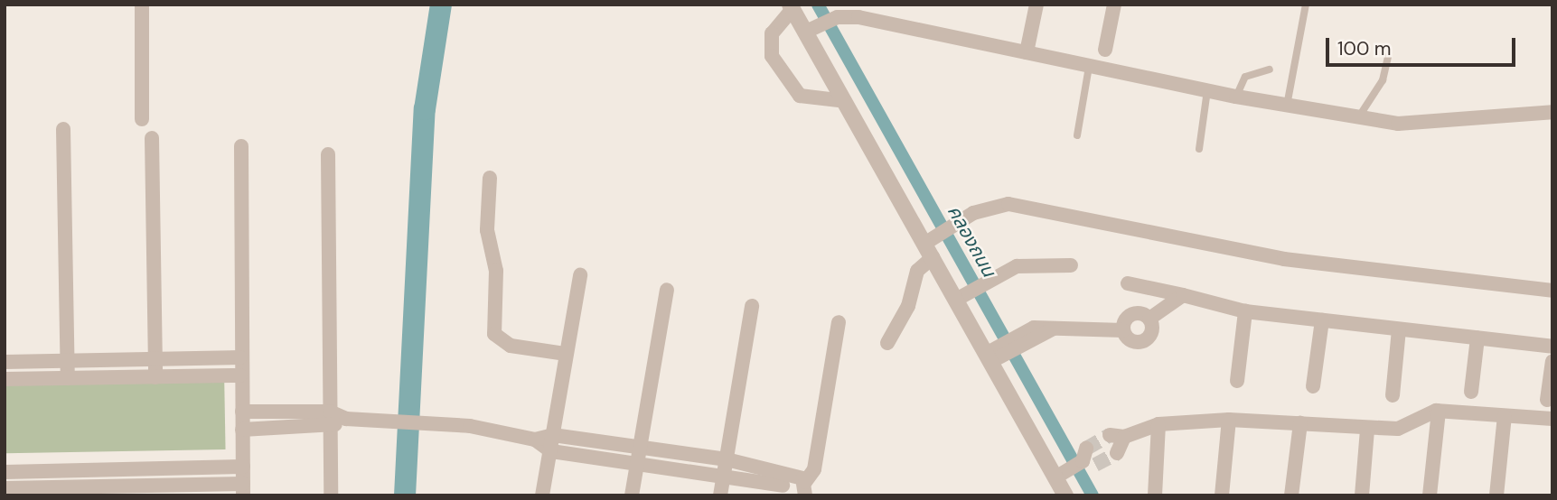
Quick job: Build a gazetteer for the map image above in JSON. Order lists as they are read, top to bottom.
{
  "water": ["คลองถนน"],
  "scale_bar": "100 m"
}
